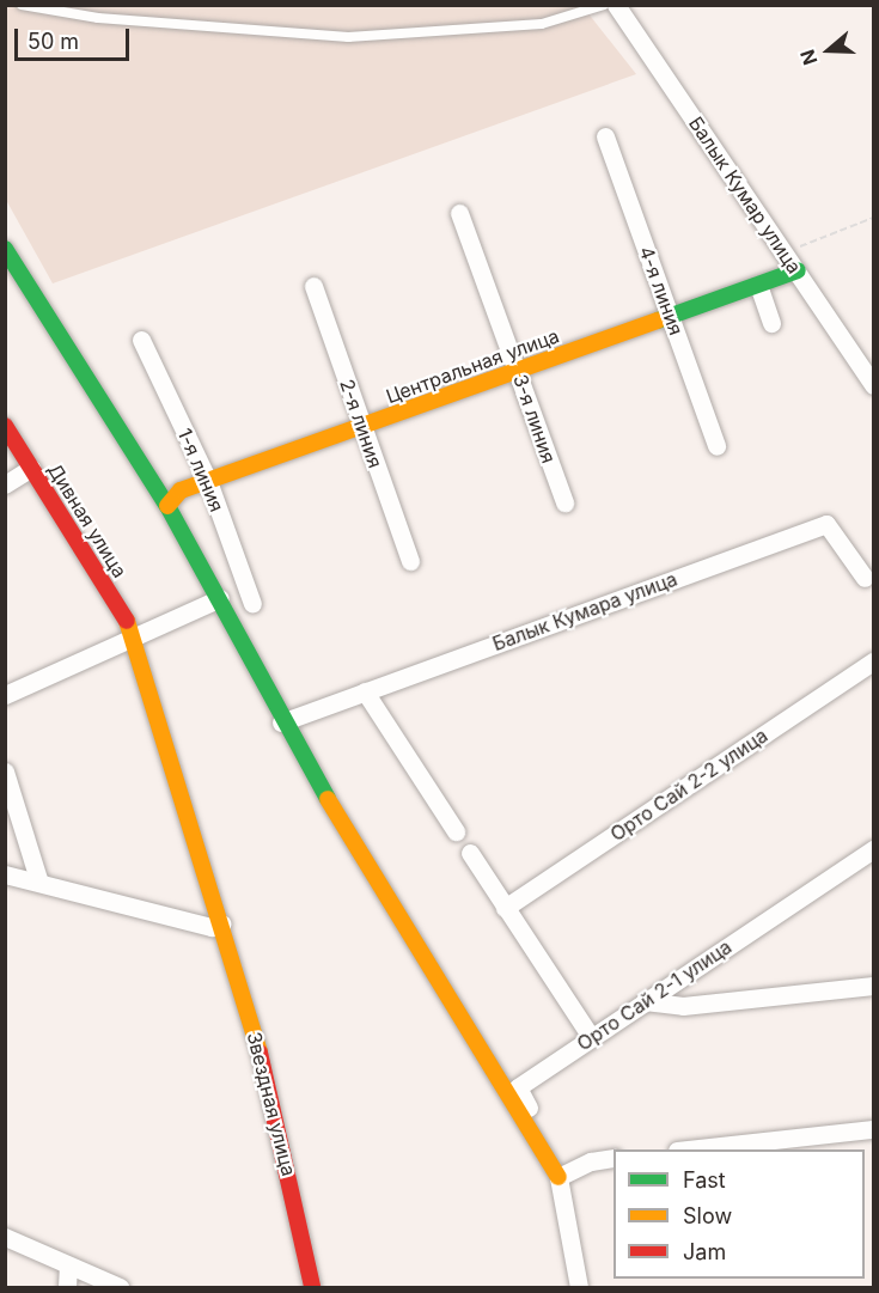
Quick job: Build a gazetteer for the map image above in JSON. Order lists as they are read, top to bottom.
{
  "streets": {
    "street": [
      "Балык Кумар улица",
      "4-я линия",
      "Центральная улица",
      "3-я линия",
      "2-я линия",
      "1-я линия",
      "Дивная улица",
      "Балык Кумара улица",
      "Орто Сай 2-2 улица",
      "Орто Сай 2-1 улица",
      "Звездная улица"
    ]
  },
  "crossings": [
    ["Балык Кумар улица", "Центральная улица"],
    ["4-я линия", "Центральная улица"],
    ["Центральная улица", "3-я линия"],
    ["Центральная улица", "2-я линия"],
    ["Центральная улица", "1-я линия"],
    ["Дивная улица", "Звездная улица"]
  ],
  "legend": ["Fast", "Slow", "Jam"],
  "scale_bar": "50 m",
  "north": "left"
}
